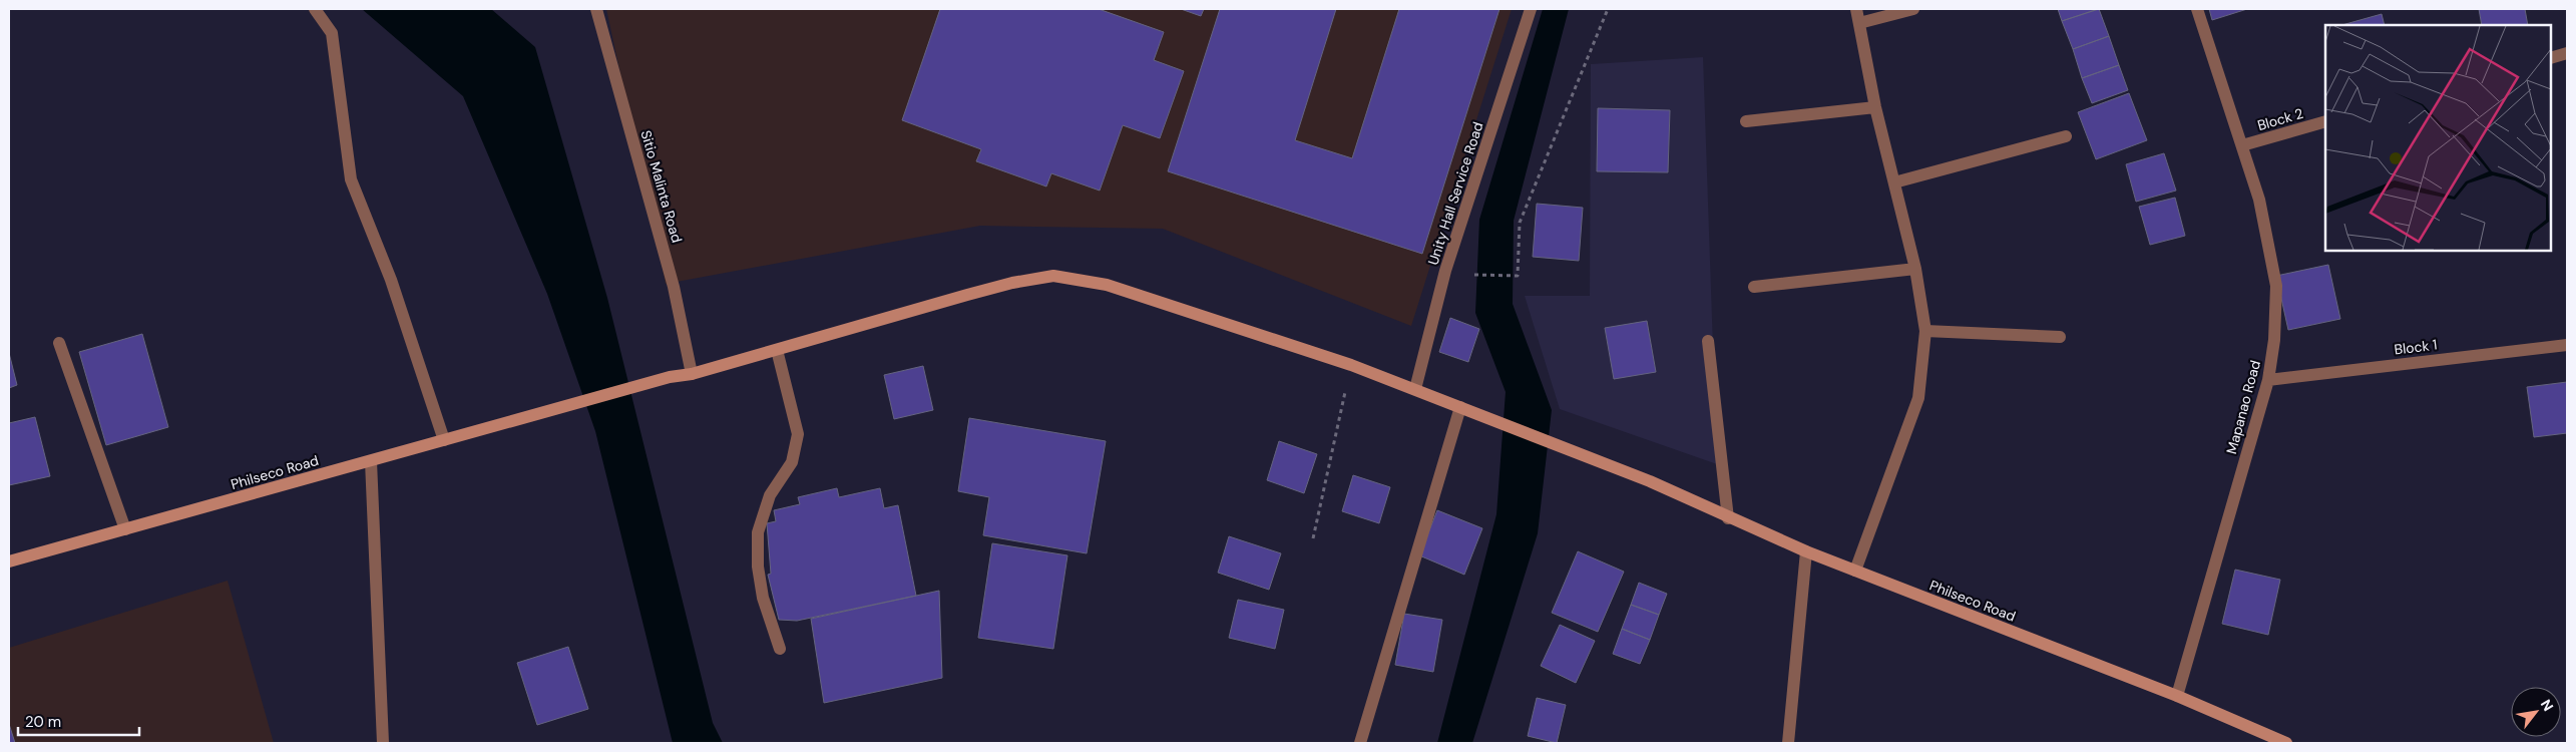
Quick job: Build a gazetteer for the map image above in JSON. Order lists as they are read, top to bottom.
{
  "streets": {
    "street": [
      "Block 2",
      "Sitio Malinta Road",
      "Unity Hall Service Road",
      "Block 1",
      "Mapanao Road",
      "Philseco Road"
    ]
  },
  "crossings": [
    ["Block 2", "Mapanao Road"],
    ["Sitio Malinta Road", "Philseco Road"],
    ["Unity Hall Service Road", "Philseco Road"],
    ["Block 1", "Mapanao Road"],
    ["Mapanao Road", "Philseco Road"]
  ],
  "scale_bar": "20 m",
  "north": "top right"
}
